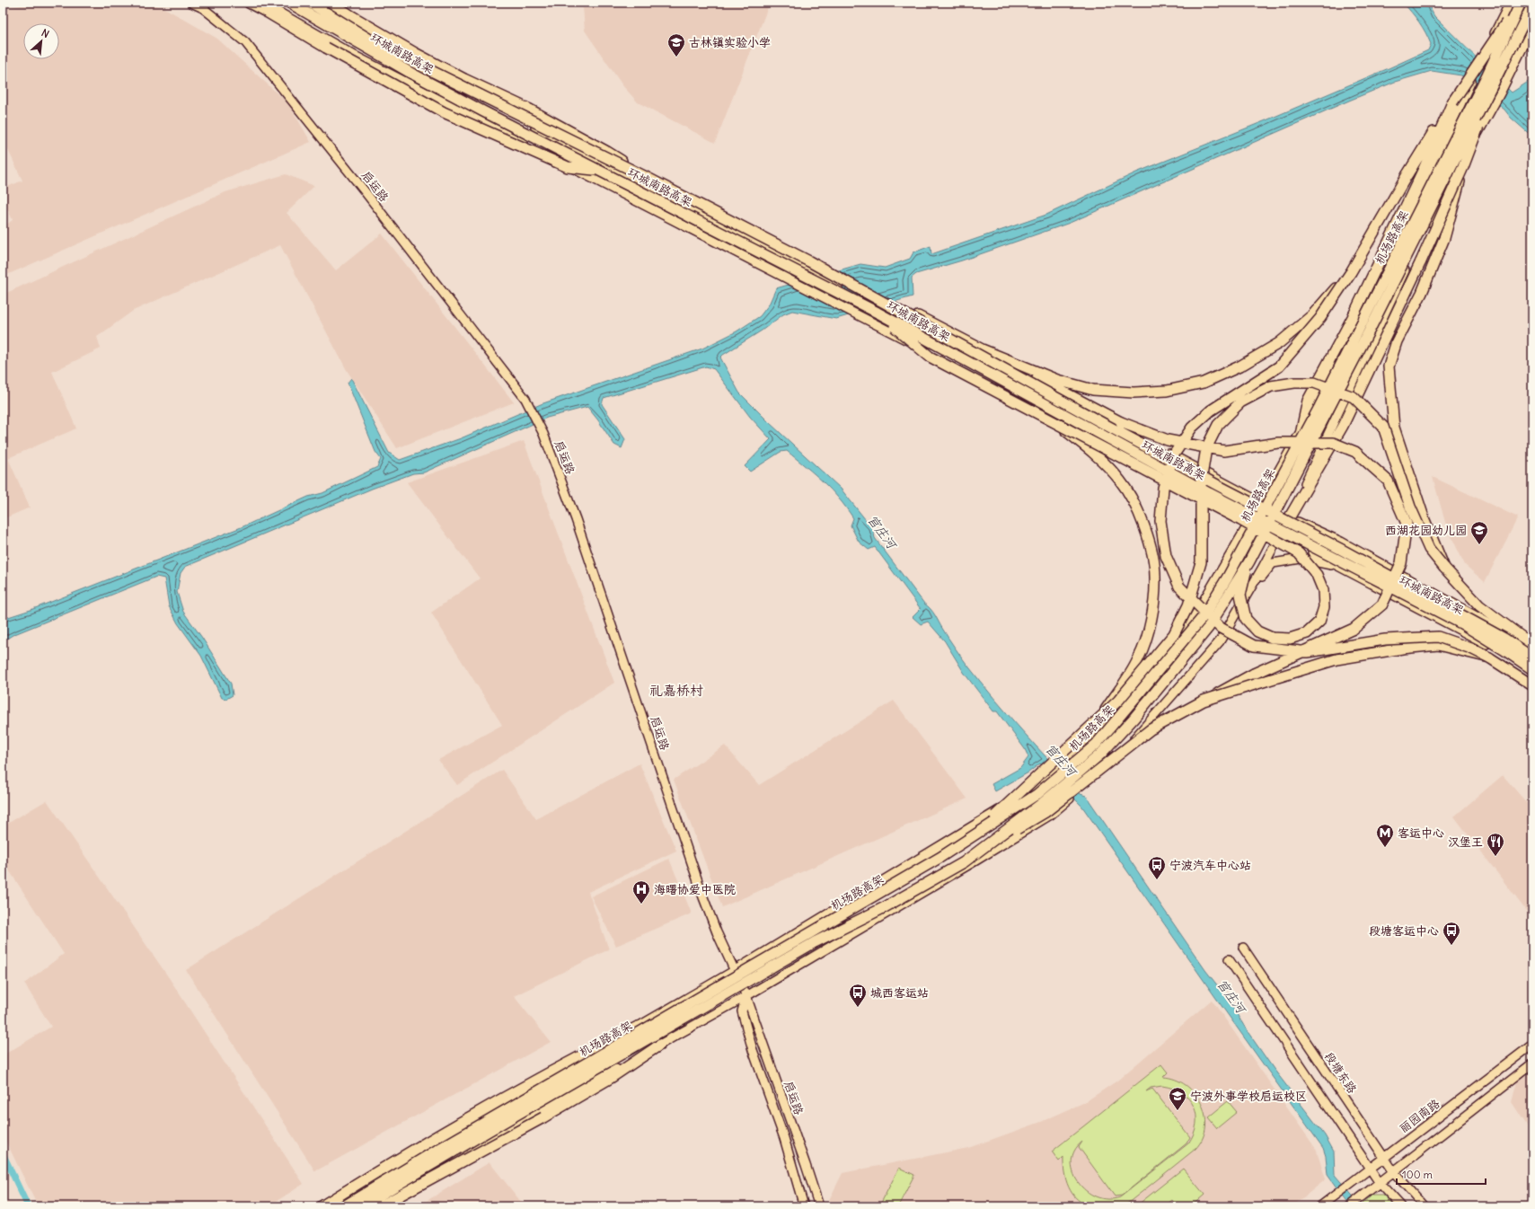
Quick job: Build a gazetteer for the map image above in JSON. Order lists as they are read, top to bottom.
{
  "streets": {
    "highway": ["环城南路高架", "机场路高架"],
    "main road": ["启运路", "段塘东路", "丽园南路"]
  },
  "crossings": [
    ["段塘东路", "丽园南路"]
  ],
  "districts": ["礼嘉桥村"],
  "water": ["官庄河"],
  "places": {
    "school or university": ["古林镇实验小学", "西湖花园幼儿园", "宁波外事学校启运校区"],
    "metro station": ["客运中心"],
    "restaurant": ["汉堡王"],
    "bus stop": ["宁波汽车中心站", "段塘客运中心", "城西客运站"],
    "hospital": ["海曙协爱中医院"]
  },
  "scale_bar": "100 m",
  "north": "top right"
}
